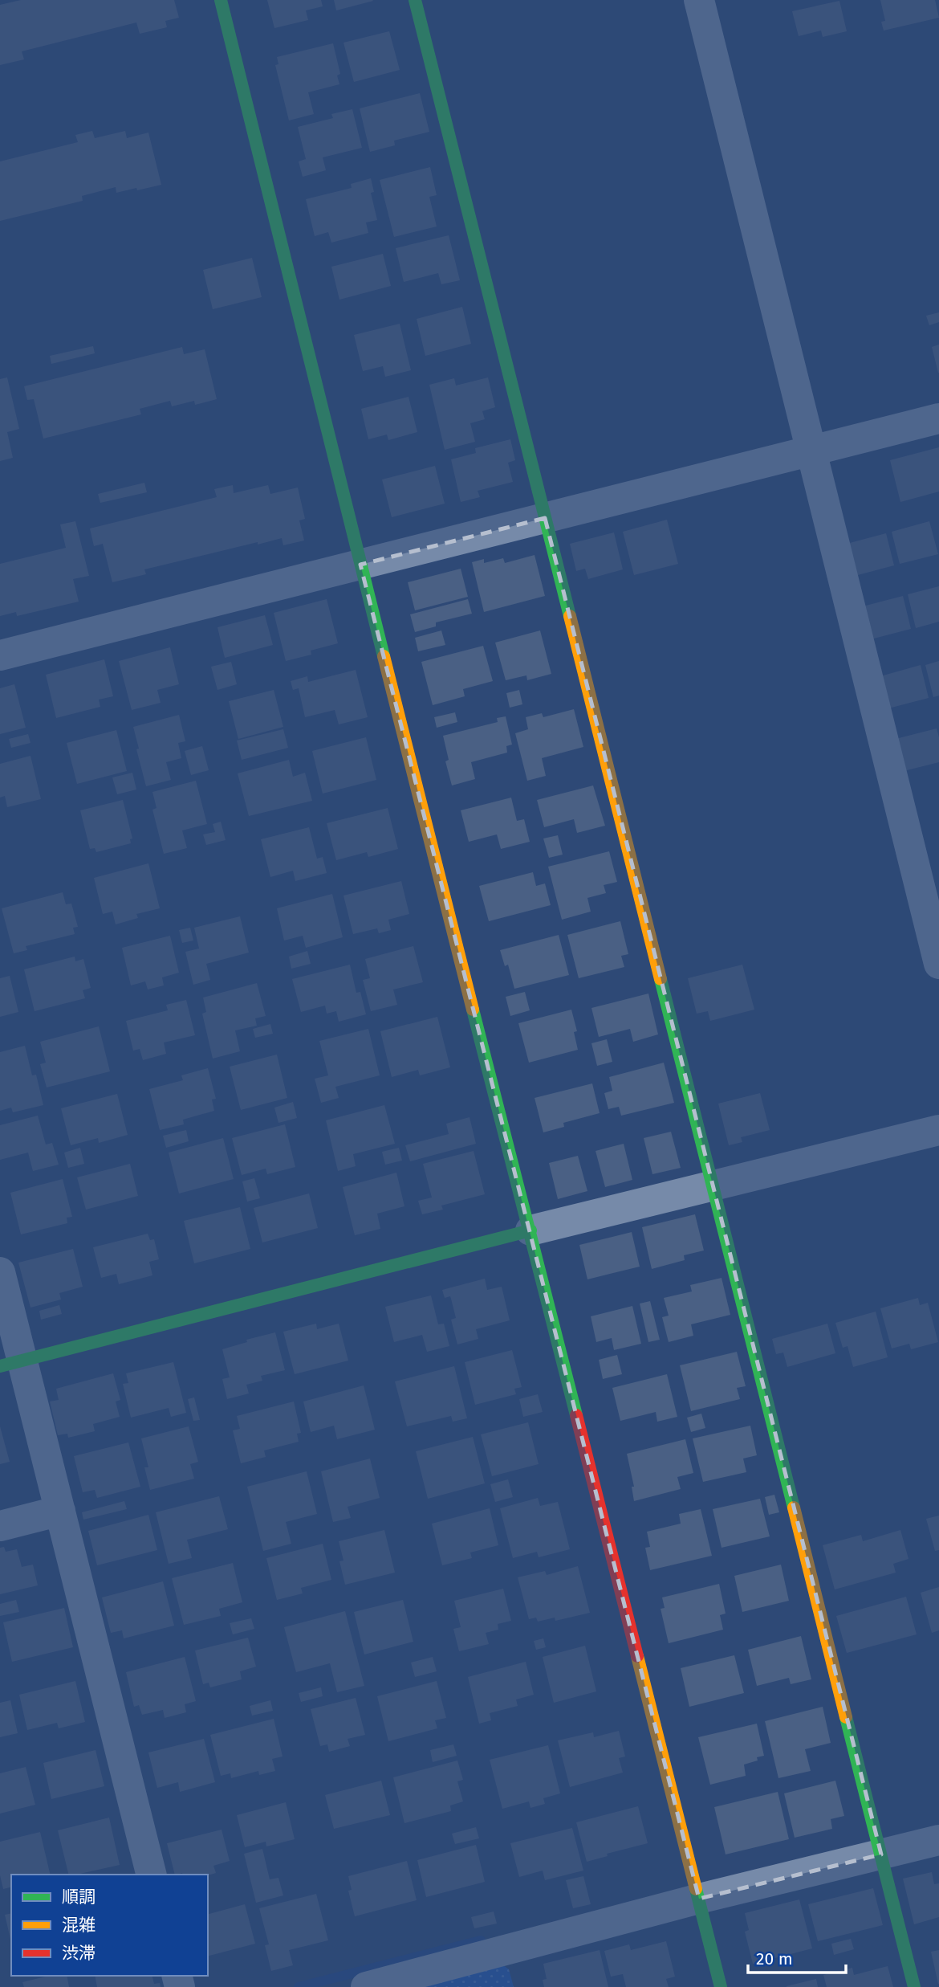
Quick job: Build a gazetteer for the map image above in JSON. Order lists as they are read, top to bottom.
{
  "legend": ["順調", "混雑", "渋滞"],
  "scale_bar": "20 m"
}
